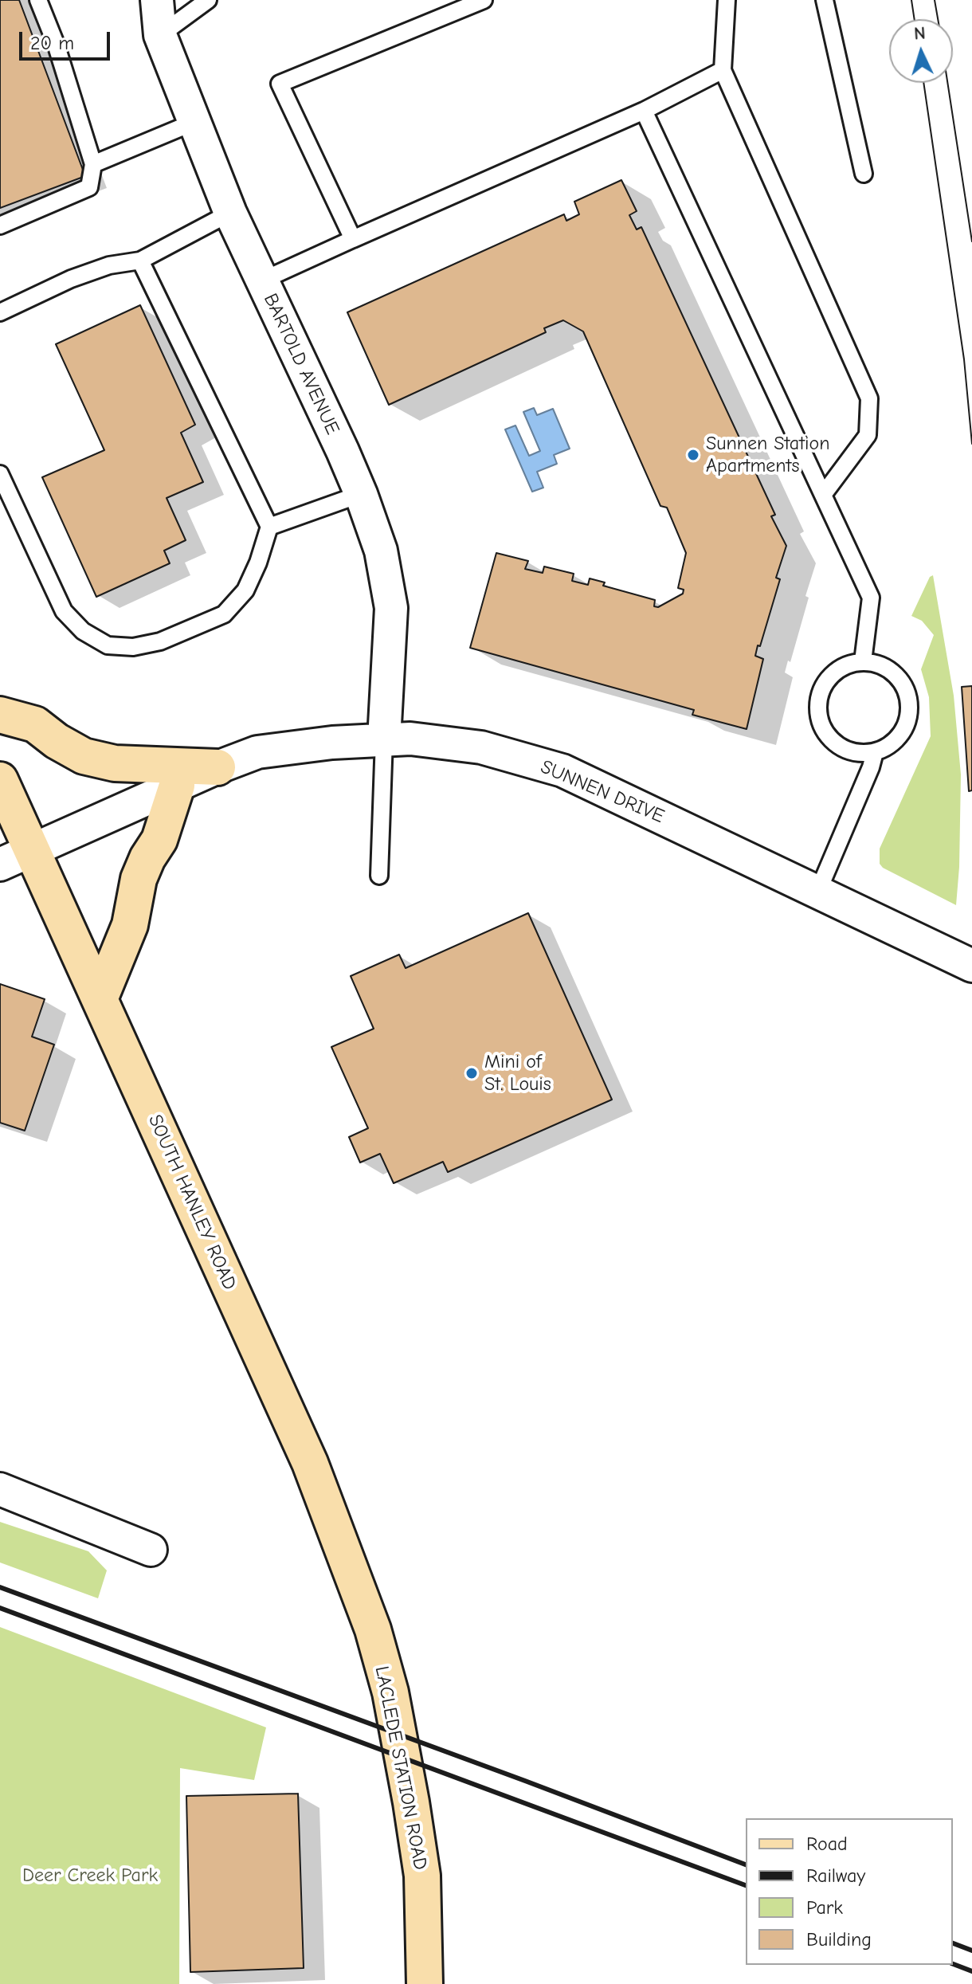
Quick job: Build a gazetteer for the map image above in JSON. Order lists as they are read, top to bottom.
{
  "streets": {
    "main road": ["SOUTH HANLEY ROAD", "LACLEDE STATION ROAD"],
    "street": ["BARTOLD AVENUE", "SUNNEN DRIVE"]
  },
  "crossings": [
    ["BARTOLD AVENUE", "SUNNEN DRIVE"],
    ["SUNNEN DRIVE", "SOUTH HANLEY ROAD"],
    ["SOUTH HANLEY ROAD", "LACLEDE STATION ROAD"]
  ],
  "parks": ["Deer Creek Park"],
  "places": ["Sunnen Station Apartments", "Mini of St. Louis"],
  "legend": [
    "Road",
    "Railway",
    "Park",
    "Building"
  ],
  "scale_bar": "20 m",
  "north": "top"
}
